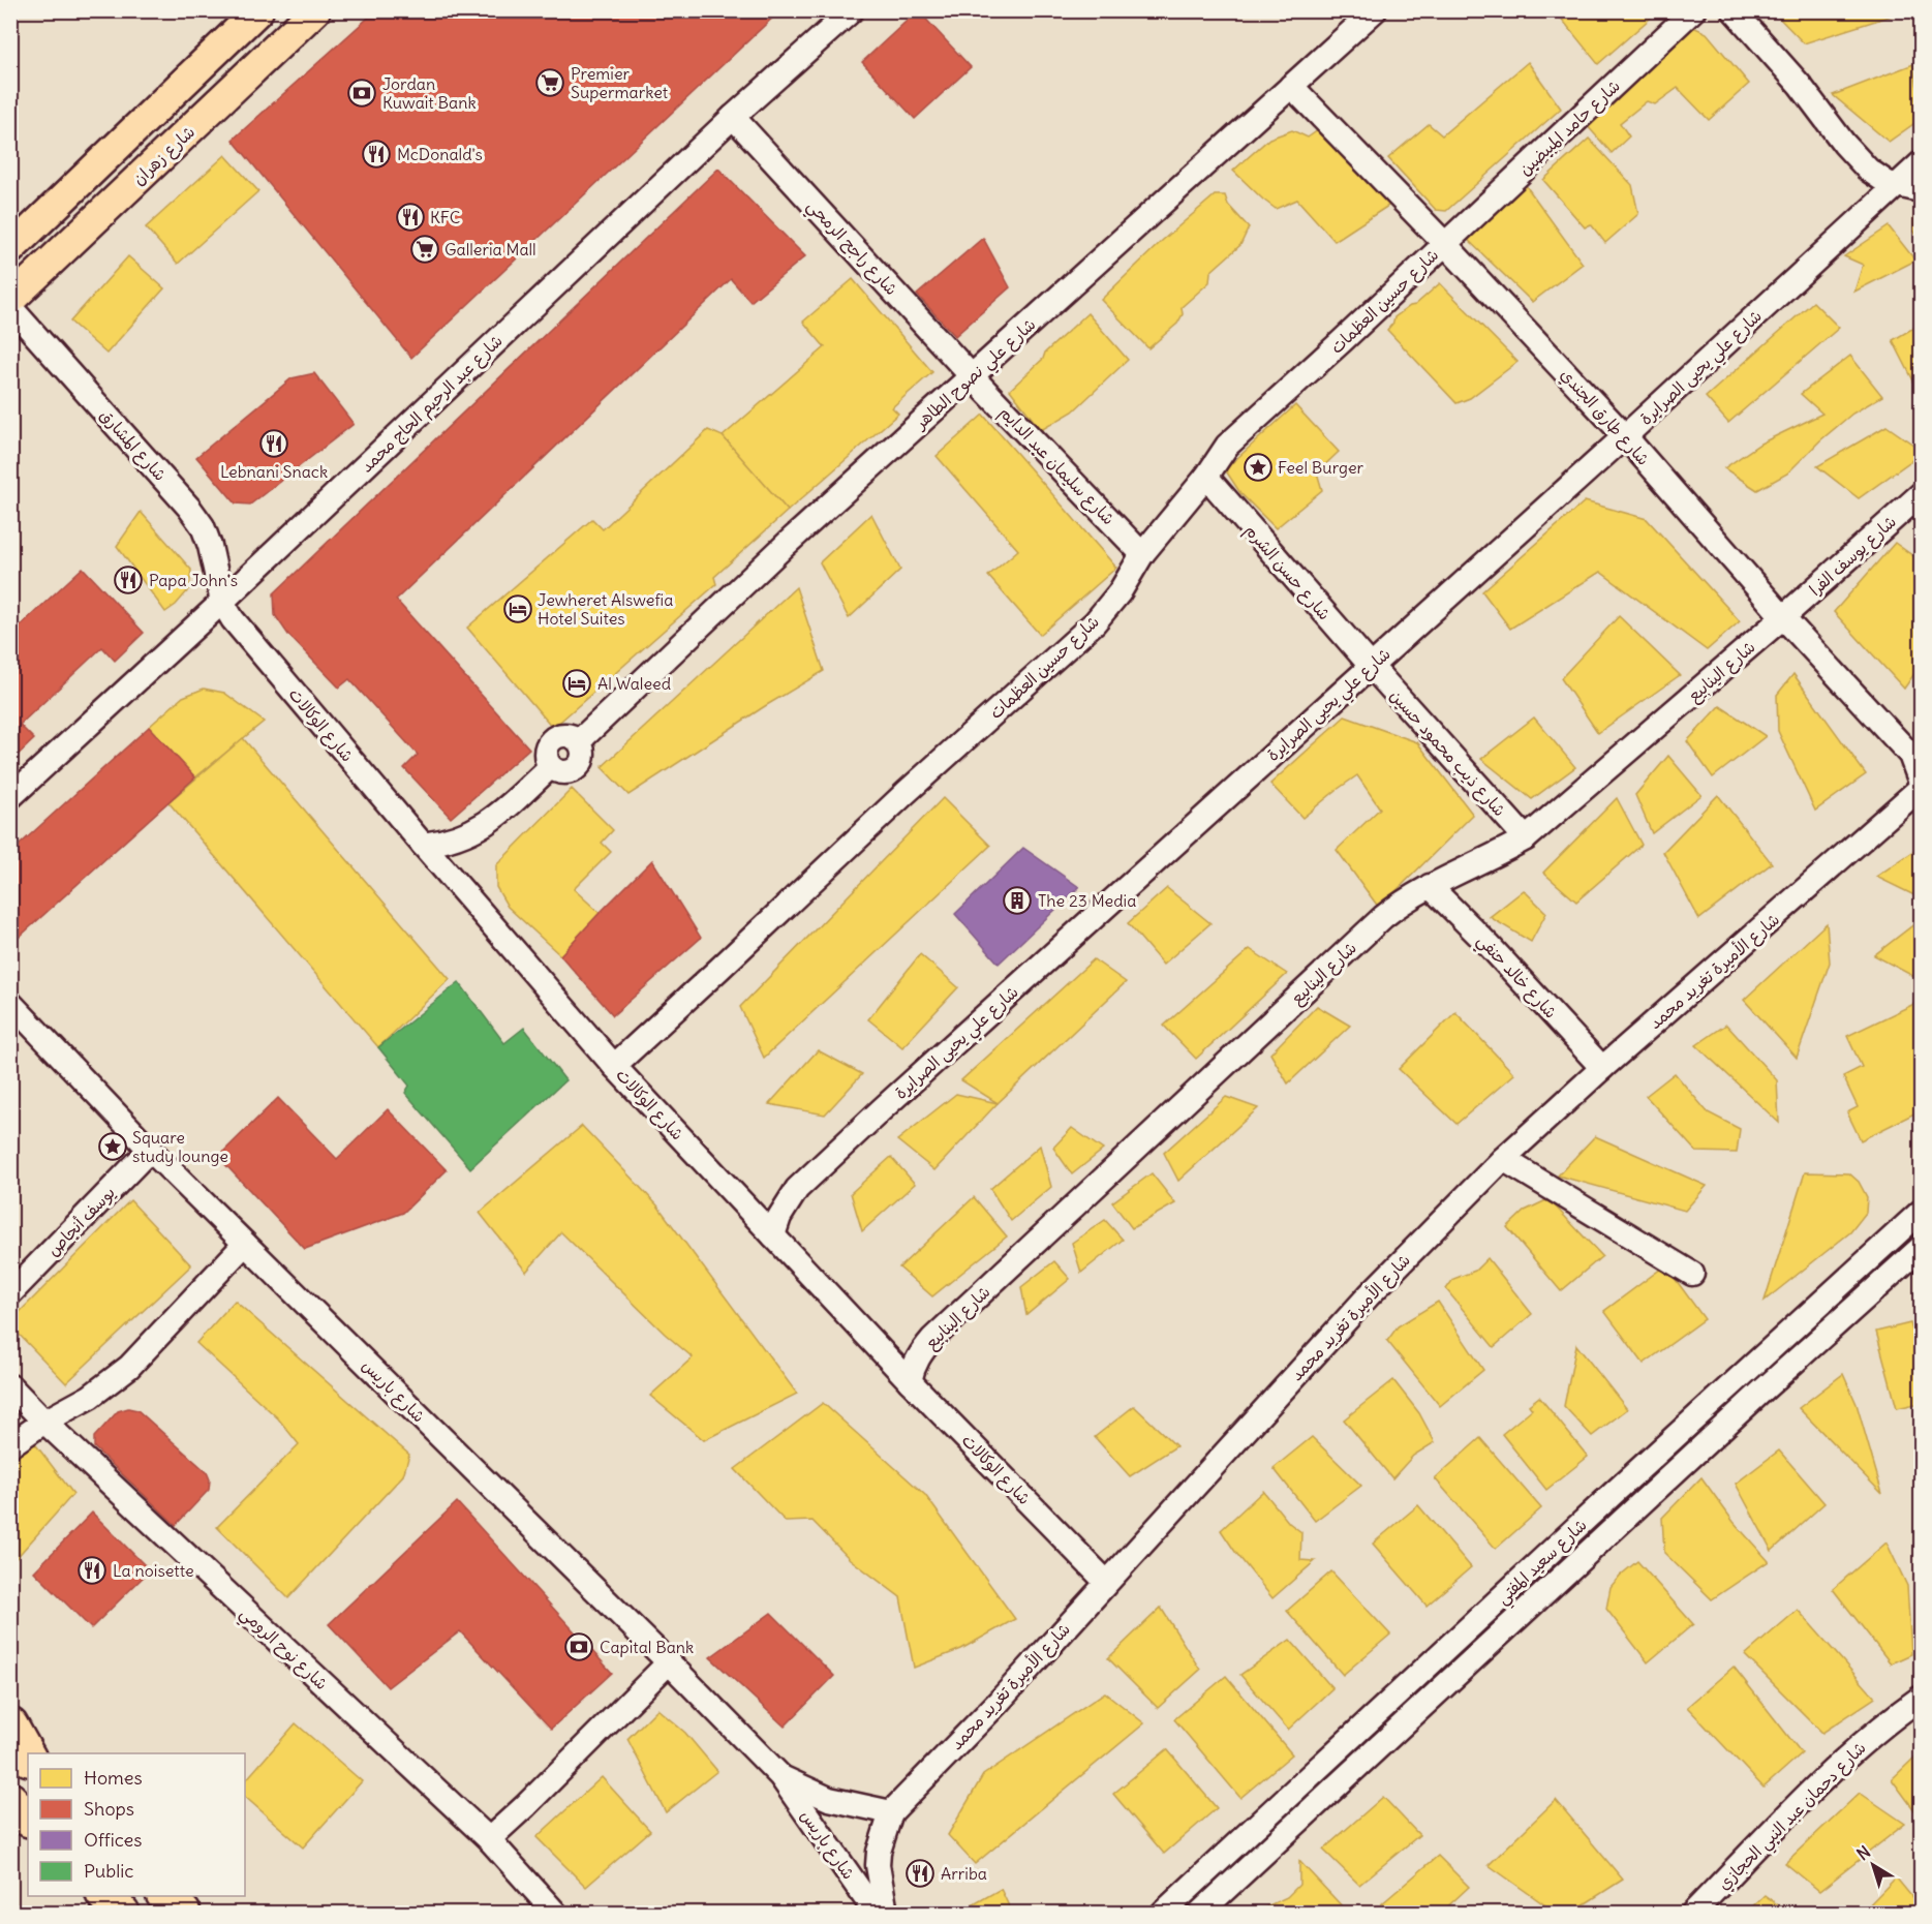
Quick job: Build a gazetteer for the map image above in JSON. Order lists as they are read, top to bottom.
{
  "streets": {
    "main road": ["شارع زهران"],
    "street": [
      "شارع حامد المبيضين",
      "شارع راجح الرمحي",
      "شارع حسين العظمات",
      "شارع علي يحيى الصرايرة",
      "شارع علي نصوح الطاهر",
      "شارع عبد الرحيم الحاج محمد",
      "شارع طارق الجندي",
      "شارع المشارق",
      "شارع سليمان عبد الدايم",
      "شارع يوسف الفرا",
      "شارع حسن الشرم",
      "شارع الينابيع",
      "شارع الوكالات",
      "شارع ذيب محمود حسين",
      "شارع الأميرة تغريد محمد",
      "شارع خالد حنفي",
      "يوسف أنجاص",
      "شارع باريس",
      "شارع سعيد المفتي",
      "شارع نوح الرومي",
      "شارع دحمان عبد النبي الحجازي"
    ]
  },
  "crossings": [
    ["شارع حامد المبيضين", "شارع حسين العظمات"],
    ["شارع حامد المبيضين", "شارع طارق الجندي"],
    ["شارع راجح الرمحي", "شارع علي نصوح الطاهر"],
    ["شارع راجح الرمحي", "شارع عبد الرحيم الحاج محمد"],
    ["شارع راجح الرمحي", "شارع سليمان عبد الدايم"],
    ["شارع حسين العظمات", "شارع طارق الجندي"],
    ["شارع حسين العظمات", "شارع سليمان عبد الدايم"],
    ["شارع حسين العظمات", "شارع حسن الشرم"],
    ["شارع حسين العظمات", "شارع الوكالات"],
    ["شارع علي يحيى الصرايرة", "شارع طارق الجندي"],
    ["شارع علي يحيى الصرايرة", "شارع حسن الشرم"],
    ["شارع علي يحيى الصرايرة", "شارع الوكالات"],
    ["شارع علي يحيى الصرايرة", "شارع ذيب محمود حسين"],
    ["شارع علي نصوح الطاهر", "شارع طارق الجندي"],
    ["شارع علي نصوح الطاهر", "شارع سليمان عبد الدايم"],
    ["شارع علي نصوح الطاهر", "شارع الوكالات"],
    ["شارع عبد الرحيم الحاج محمد", "شارع المشارق"],
    ["شارع عبد الرحيم الحاج محمد", "شارع الوكالات"],
    ["شارع طارق الجندي", "شارع يوسف الفرا"],
    ["شارع طارق الجندي", "شارع الينابيع"],
    ["شارع المشارق", "شارع الوكالات"],
    ["شارع يوسف الفرا", "شارع الينابيع"],
    ["شارع حسن الشرم", "شارع ذيب محمود حسين"],
    ["شارع الينابيع", "شارع الوكالات"],
    ["شارع الينابيع", "شارع ذيب محمود حسين"],
    ["شارع الينابيع", "شارع خالد حنفي"],
    ["شارع الوكالات", "شارع الأميرة تغريد محمد"],
    ["شارع الأميرة تغريد محمد", "شارع خالد حنفي"],
    ["شارع الأميرة تغريد محمد", "شارع باريس"],
    ["يوسف أنجاص", "شارع باريس"]
  ],
  "places": {
    "supermarket": ["Premier Supermarket", "Galleria Mall"],
    "bank": ["Jordan Kuwait Bank", "Capital Bank"],
    "restaurant": [
      "McDonald's",
      "KFC",
      "Lebnani Snack",
      "Papa John's",
      "La noisette",
      "Arriba"
    ],
    "place": ["Feel Burger", "Square study lounge"],
    "hotel": ["Jewheret Alswefia Hotel Suites", "Al Waleed"],
    "building": ["The 23 Media"]
  },
  "legend": [
    "Homes",
    "Shops",
    "Offices",
    "Public"
  ],
  "north": "top left"
}
